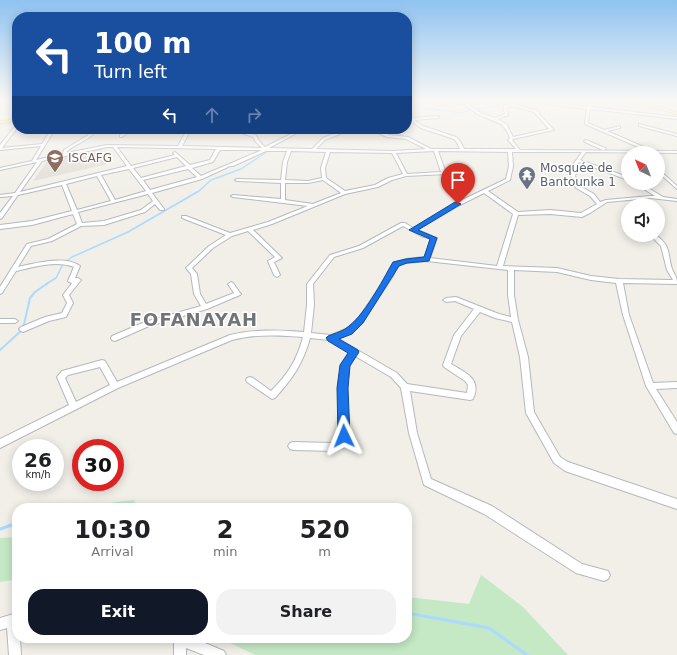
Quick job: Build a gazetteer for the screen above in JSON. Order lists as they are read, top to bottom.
{
  "districts": ["FOFANAYAH"],
  "places": {
    "school or university": ["ISCAFG"],
    "temple": ["Mosquée de Bantounka 1"]
  },
  "north": "top left",
  "page": {
    "turn": ["100 m", "Turn left"],
    "speed": "26 km/h",
    "limit": "30",
    "eta": [
      "10:30",
      "Arrival",
      "2",
      "min",
      "520",
      "m"
    ],
    "buttons": ["Exit", "Share"]
  }
}
